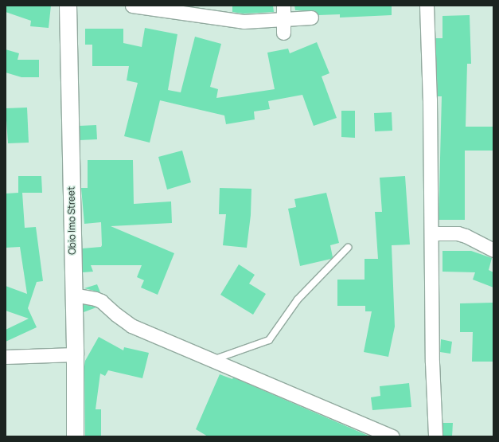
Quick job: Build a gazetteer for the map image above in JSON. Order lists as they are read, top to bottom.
{
  "streets": {
    "street": ["Obio Imo Street"]
  }
}
